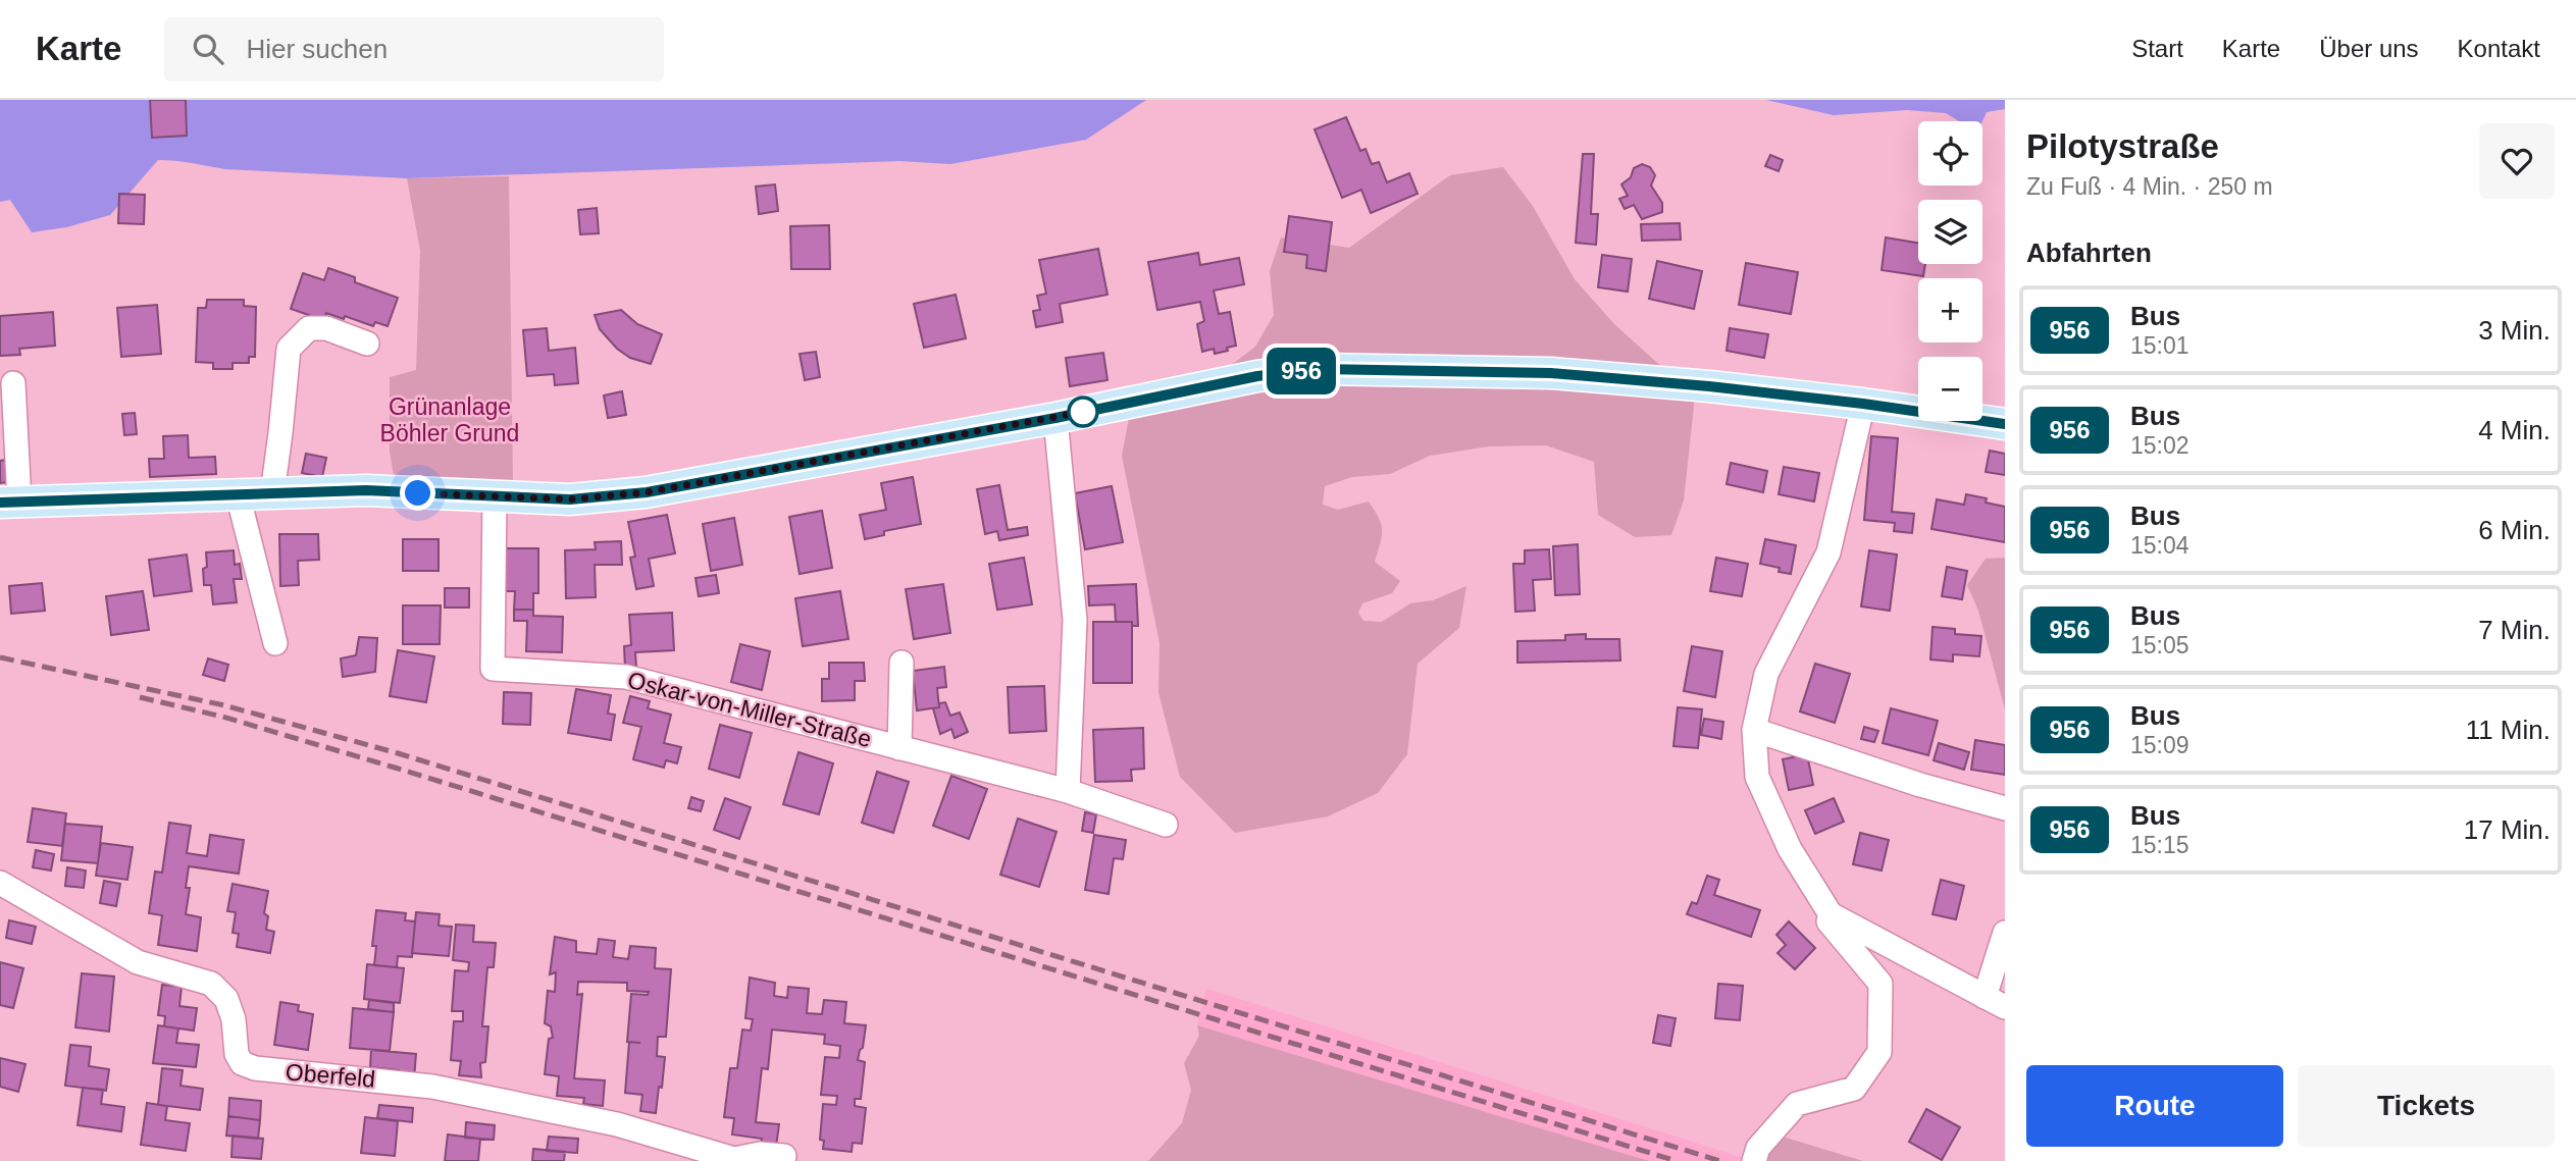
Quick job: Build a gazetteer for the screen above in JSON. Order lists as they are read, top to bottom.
{
  "streets": {
    "street": ["Oskar-von-Miller-Straße", "Oberfeld"]
  },
  "parks": ["Grünanlage Böhler Grund"],
  "lines": ["bus line 956"],
  "page": {
    "header": "Karte",
    "search": "Hier suchen",
    "nav": [
      "Start",
      "Karte",
      "Über uns",
      "Kontakt"
    ],
    "on_map": "956",
    "heading": [
      ["Pilotystraße", "Zu Fuß · 4 Min. · 250 m"],
      "Abfahrten"
    ],
    "map_buttons": ["+", "−"],
    "list": [
      {
        "mark": "956",
        "name": "Bus",
        "note": "15:01",
        "value": "3 Min."
      },
      {
        "mark": "956",
        "name": "Bus",
        "note": "15:02",
        "value": "4 Min."
      },
      {
        "mark": "956",
        "name": "Bus",
        "note": "15:04",
        "value": "6 Min."
      },
      {
        "mark": "956",
        "name": "Bus",
        "note": "15:05",
        "value": "7 Min."
      },
      {
        "mark": "956",
        "name": "Bus",
        "note": "15:09",
        "value": "11 Min."
      },
      {
        "mark": "956",
        "name": "Bus",
        "note": "15:15",
        "value": "17 Min."
      }
    ],
    "buttons": ["Route", "Tickets"]
  }
}
